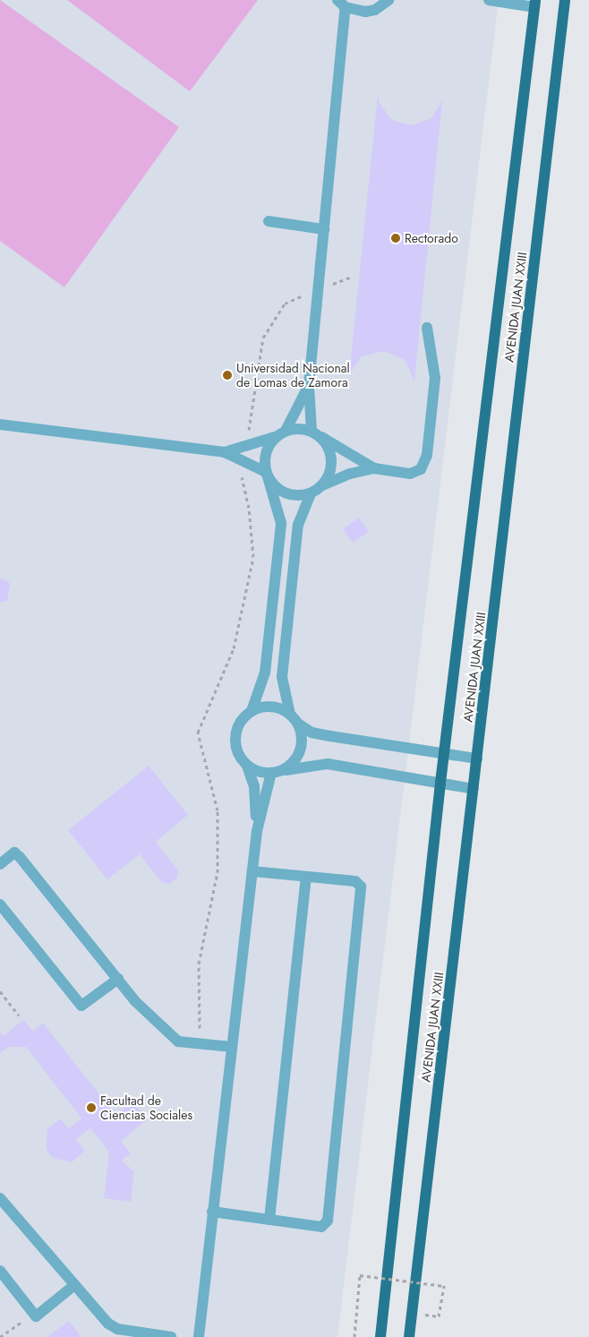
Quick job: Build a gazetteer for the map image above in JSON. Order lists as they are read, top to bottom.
{
  "streets": {
    "main road": ["AVENIDA JUAN XXIII"]
  },
  "places": ["Rectorado", "Universidad Nacional de Lomas de Zamora", "Facultad de Ciencias Sociales"]
}
